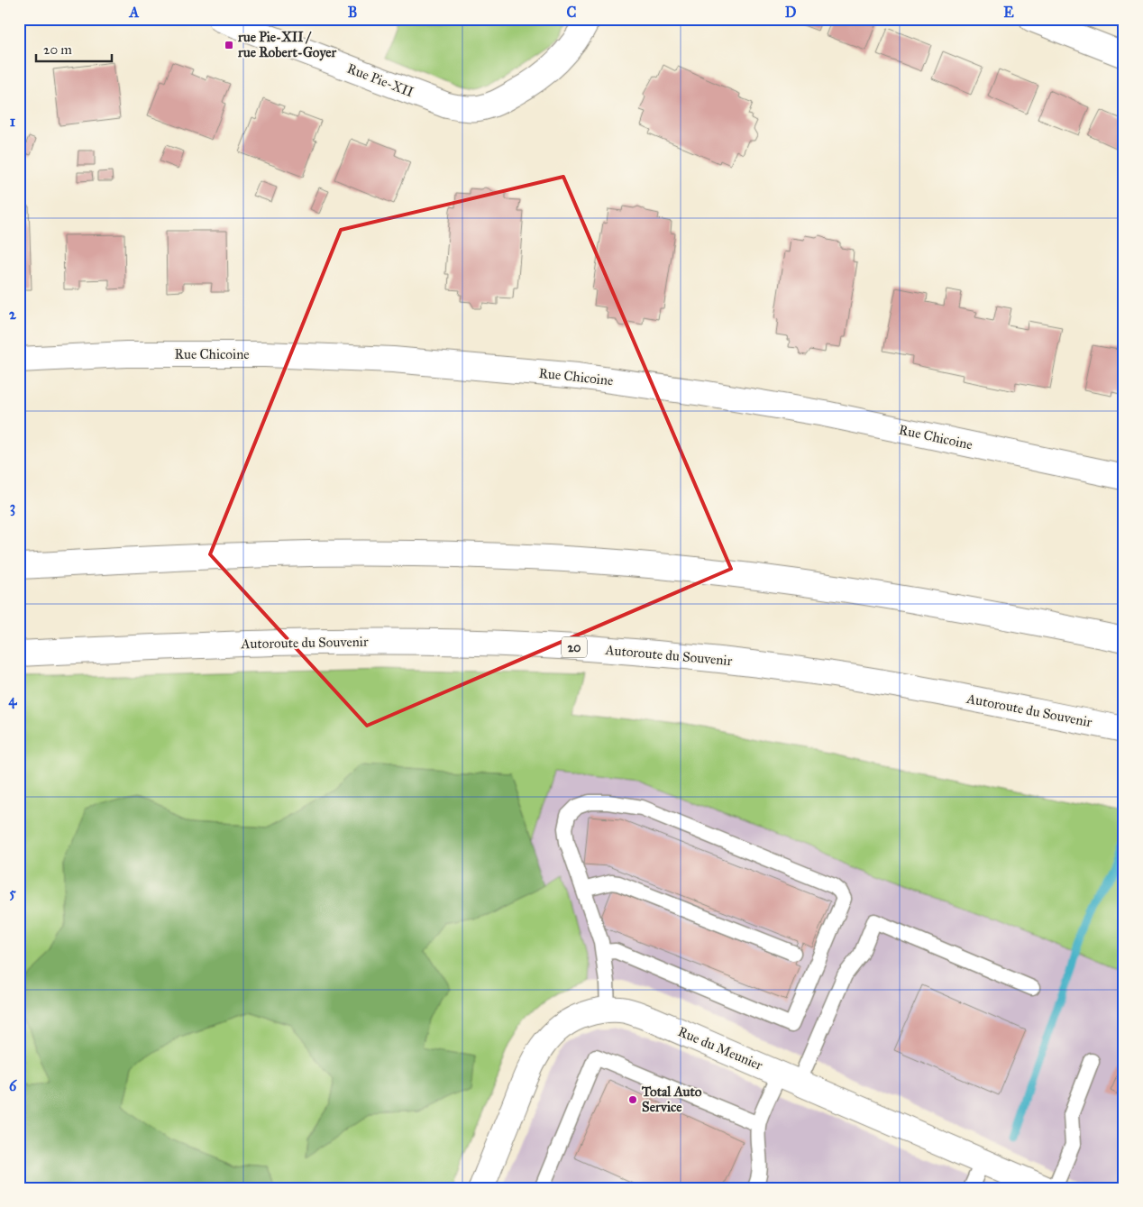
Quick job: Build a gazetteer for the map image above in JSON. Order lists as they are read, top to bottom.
{
  "streets": {
    "main road": [
      "Rue Pie-XII",
      "Rue Chicoine",
      "Autoroute du Souvenir",
      "20",
      "Rue du Meunier"
    ]
  },
  "places": {
    "transit": ["rue Pie-XII / rue Robert-Goyer"],
    "other": ["Total Auto Service"]
  },
  "scale_bar": "20 m",
  "grid": {
    "columns": [
      "A",
      "B",
      "C",
      "D",
      "E"
    ],
    "rows": [
      "1",
      "2",
      "3",
      "4",
      "5",
      "6"
    ]
  }
}
